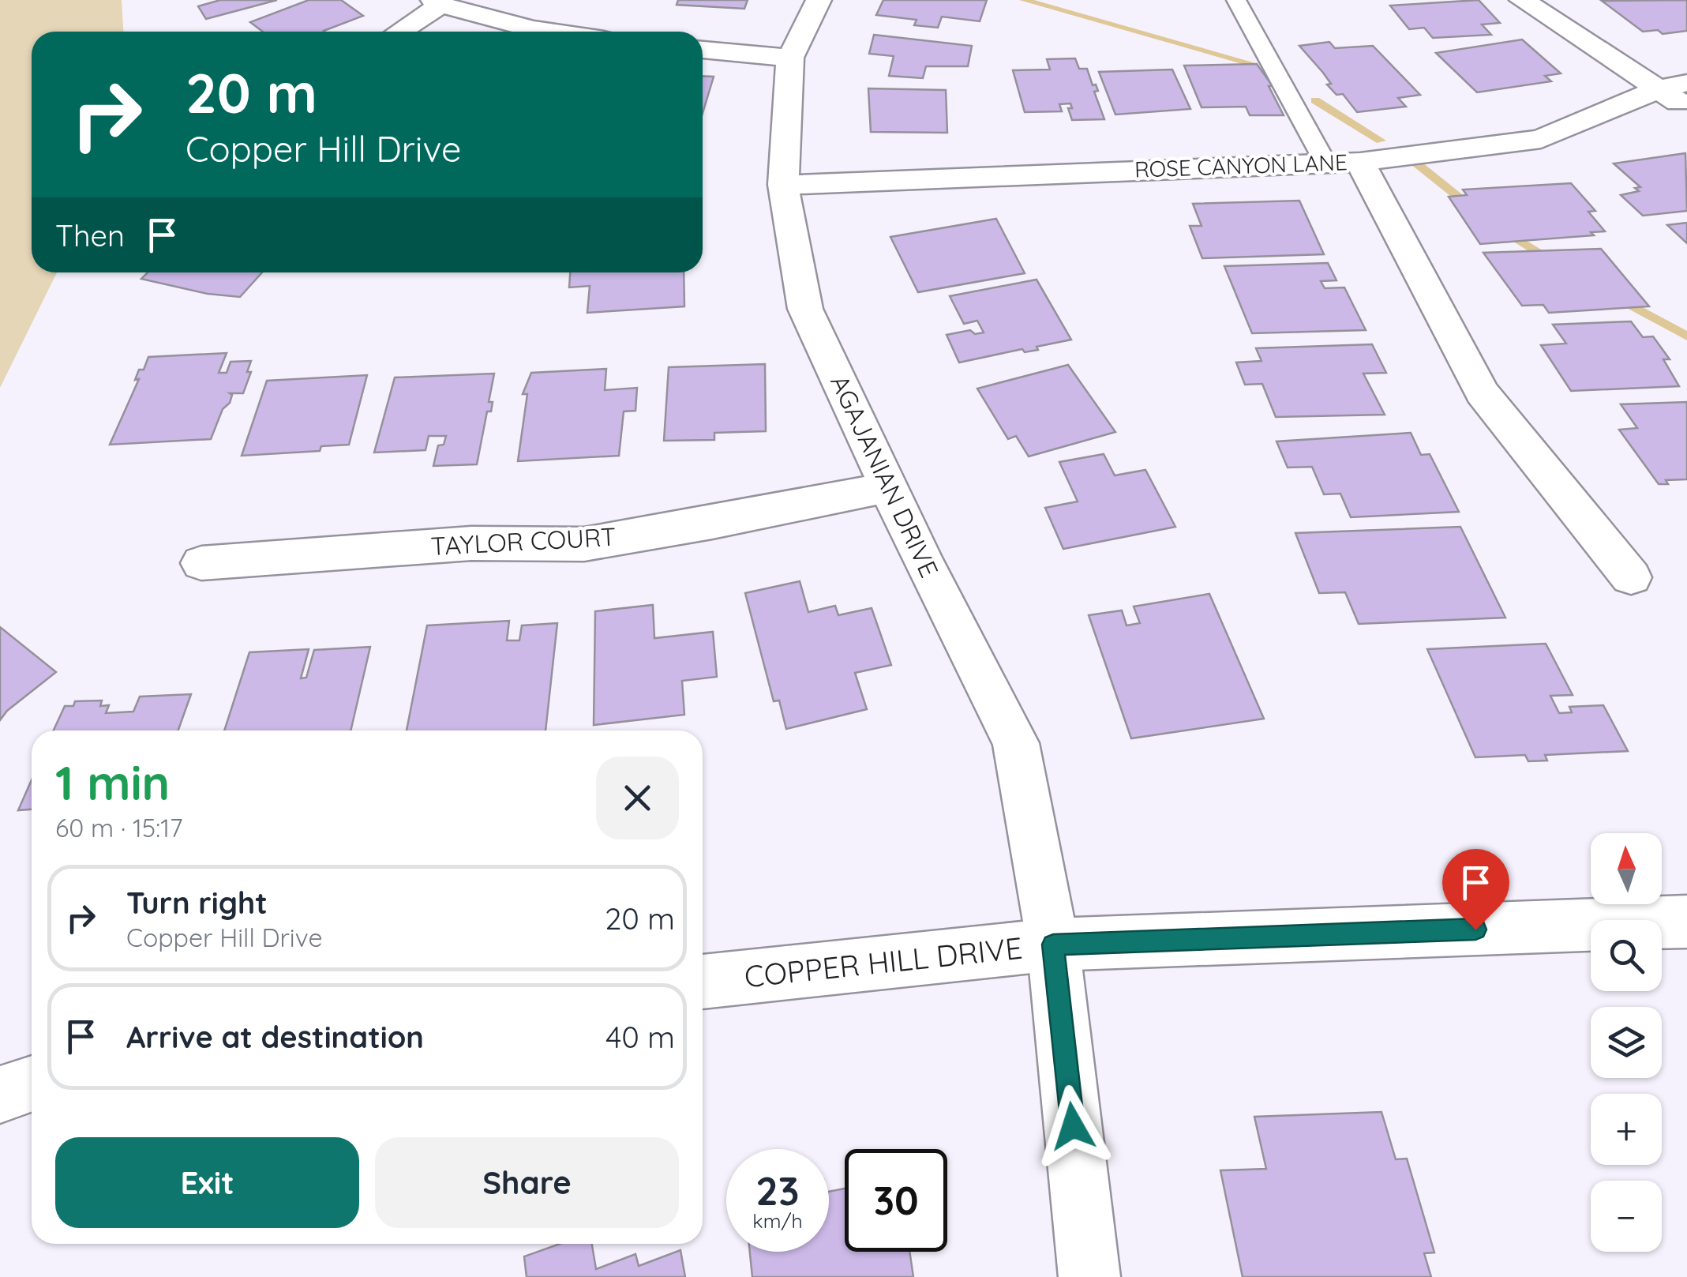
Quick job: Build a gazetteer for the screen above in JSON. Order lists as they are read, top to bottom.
{
  "streets": {
    "street": [
      "ROSE CANYON LANE",
      "AGAJANIAN DRIVE",
      "TAYLOR COURT",
      "COPPER HILL DRIVE"
    ]
  },
  "crossings": [
    ["ROSE CANYON LANE", "AGAJANIAN DRIVE"],
    ["AGAJANIAN DRIVE", "TAYLOR COURT"],
    ["AGAJANIAN DRIVE", "COPPER HILL DRIVE"]
  ],
  "north": "top",
  "page": {
    "turn": ["20 m", "Copper Hill Drive"],
    "then": "Then",
    "heading": ["1 min", "60 m · 15:17"],
    "map_buttons": ["+", "−"],
    "list": [
      {
        "name": "Turn right",
        "note": "Copper Hill Drive",
        "value": "20 m"
      },
      {
        "name": "Arrive at destination",
        "value": "40 m"
      }
    ],
    "buttons": ["Exit", "Share"],
    "speed": "23 km/h",
    "limit": "30"
  }
}
